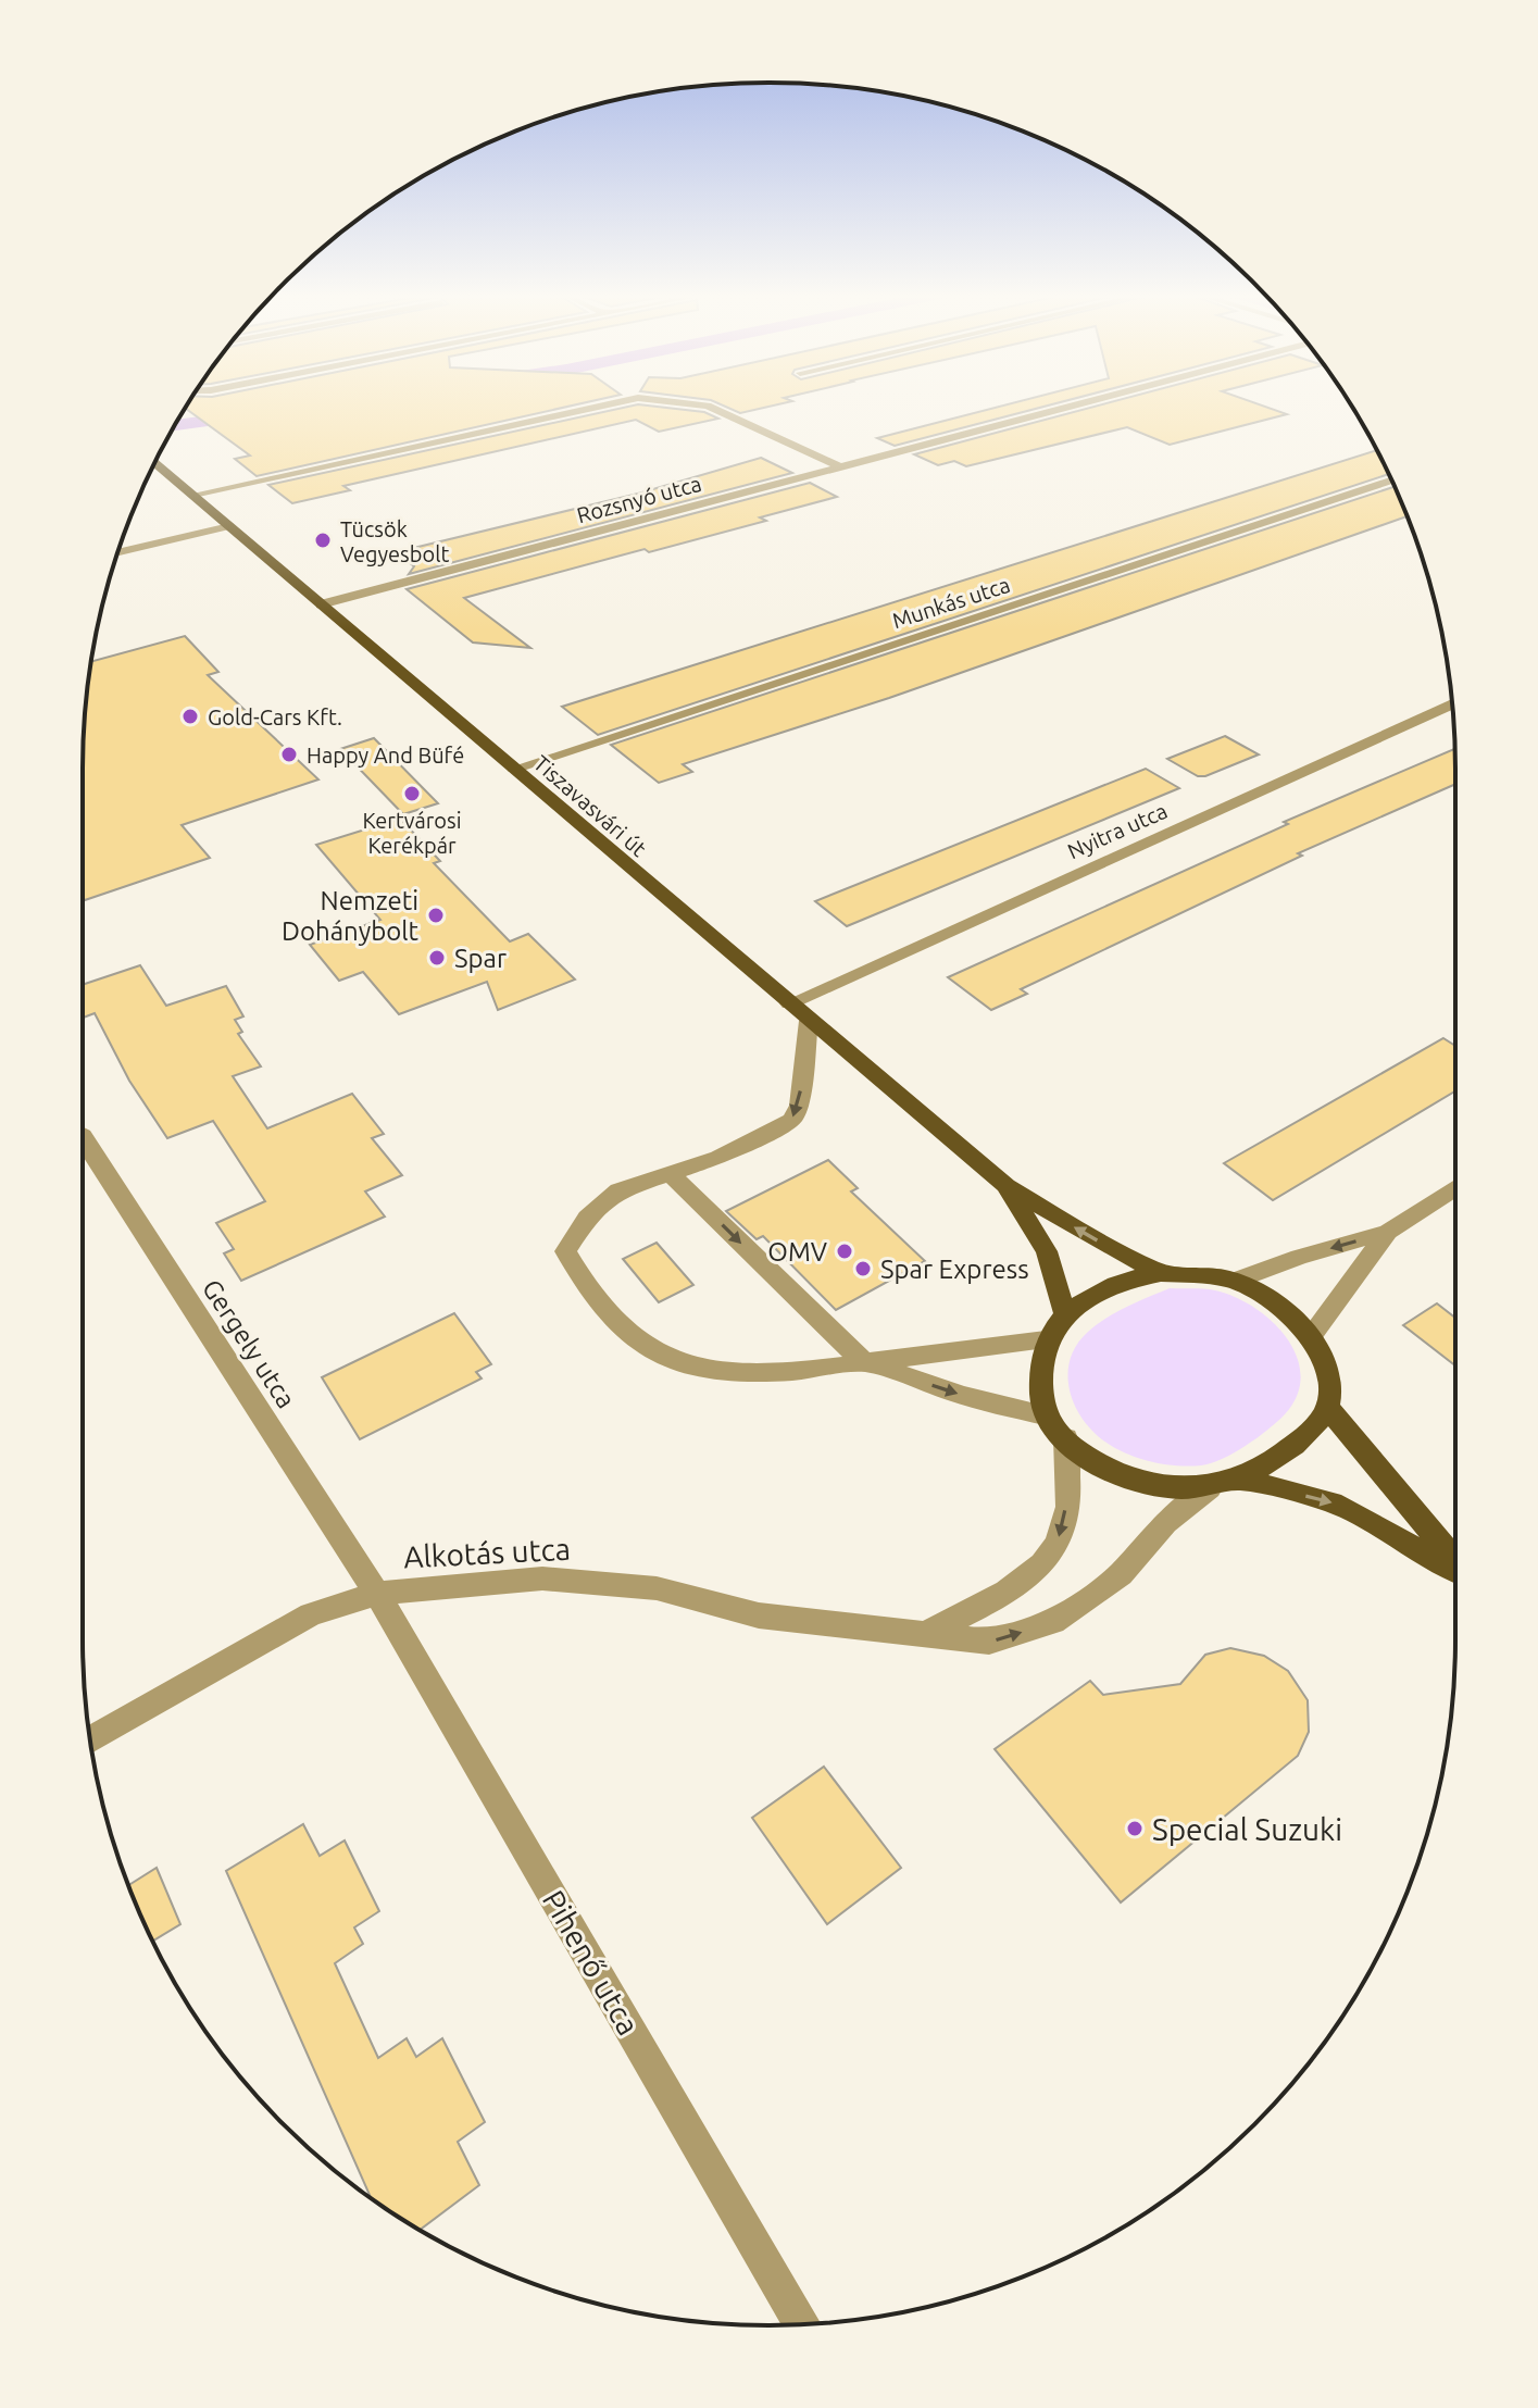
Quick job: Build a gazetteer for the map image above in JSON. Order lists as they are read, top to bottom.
{
  "streets": {
    "main road": ["Tiszavasvári út"],
    "street": [
      "Rozsnyó utca",
      "Munkás utca",
      "Nyitra utca",
      "Gergely utca",
      "Alkotás utca",
      "Pihenő utca"
    ]
  },
  "crossings": [
    ["Rozsnyó utca", "Tiszavasvári út"],
    ["Munkás utca", "Tiszavasvári út"],
    ["Tiszavasvári út", "Nyitra utca"],
    ["Gergely utca", "Alkotás utca"],
    ["Gergely utca", "Pihenő utca"],
    ["Alkotás utca", "Pihenő utca"]
  ],
  "places": [
    "Tücsök Vegyesbolt",
    "Gold-Cars Kft.",
    "Happy And Büfé",
    "Kertvárosi Kerékpár",
    "Nemzeti Dohánybolt",
    "Spar",
    "OMV",
    "Spar Express",
    "Special Suzuki"
  ]
}
